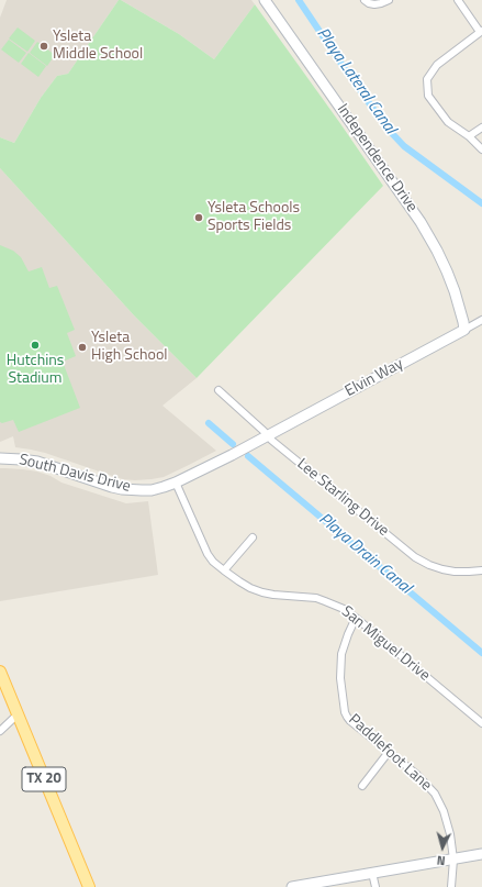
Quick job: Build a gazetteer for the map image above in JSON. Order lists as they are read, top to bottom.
{
  "streets": {
    "main road": ["TX 20"],
    "street": [
      "Independence Drive",
      "Elvin Way",
      "South Davis Drive",
      "Lee Starling Drive",
      "San Miguel Drive",
      "Paddlefoot Lane"
    ]
  },
  "crossings": [
    ["Independence Drive", "Elvin Way"],
    ["Elvin Way", "South Davis Drive"],
    ["Elvin Way", "Lee Starling Drive"],
    ["South Davis Drive", "Lee Starling Drive"],
    ["South Davis Drive", "San Miguel Drive"],
    ["San Miguel Drive", "Paddlefoot Lane"]
  ],
  "water": ["Playa Lateral Canal", "Playa Drain Canal"],
  "places": [
    "Ysleta Middle School",
    "Ysleta Schools Sports Fields",
    "Hutchins Stadium",
    "Ysleta High School"
  ],
  "north": "bottom"
}
